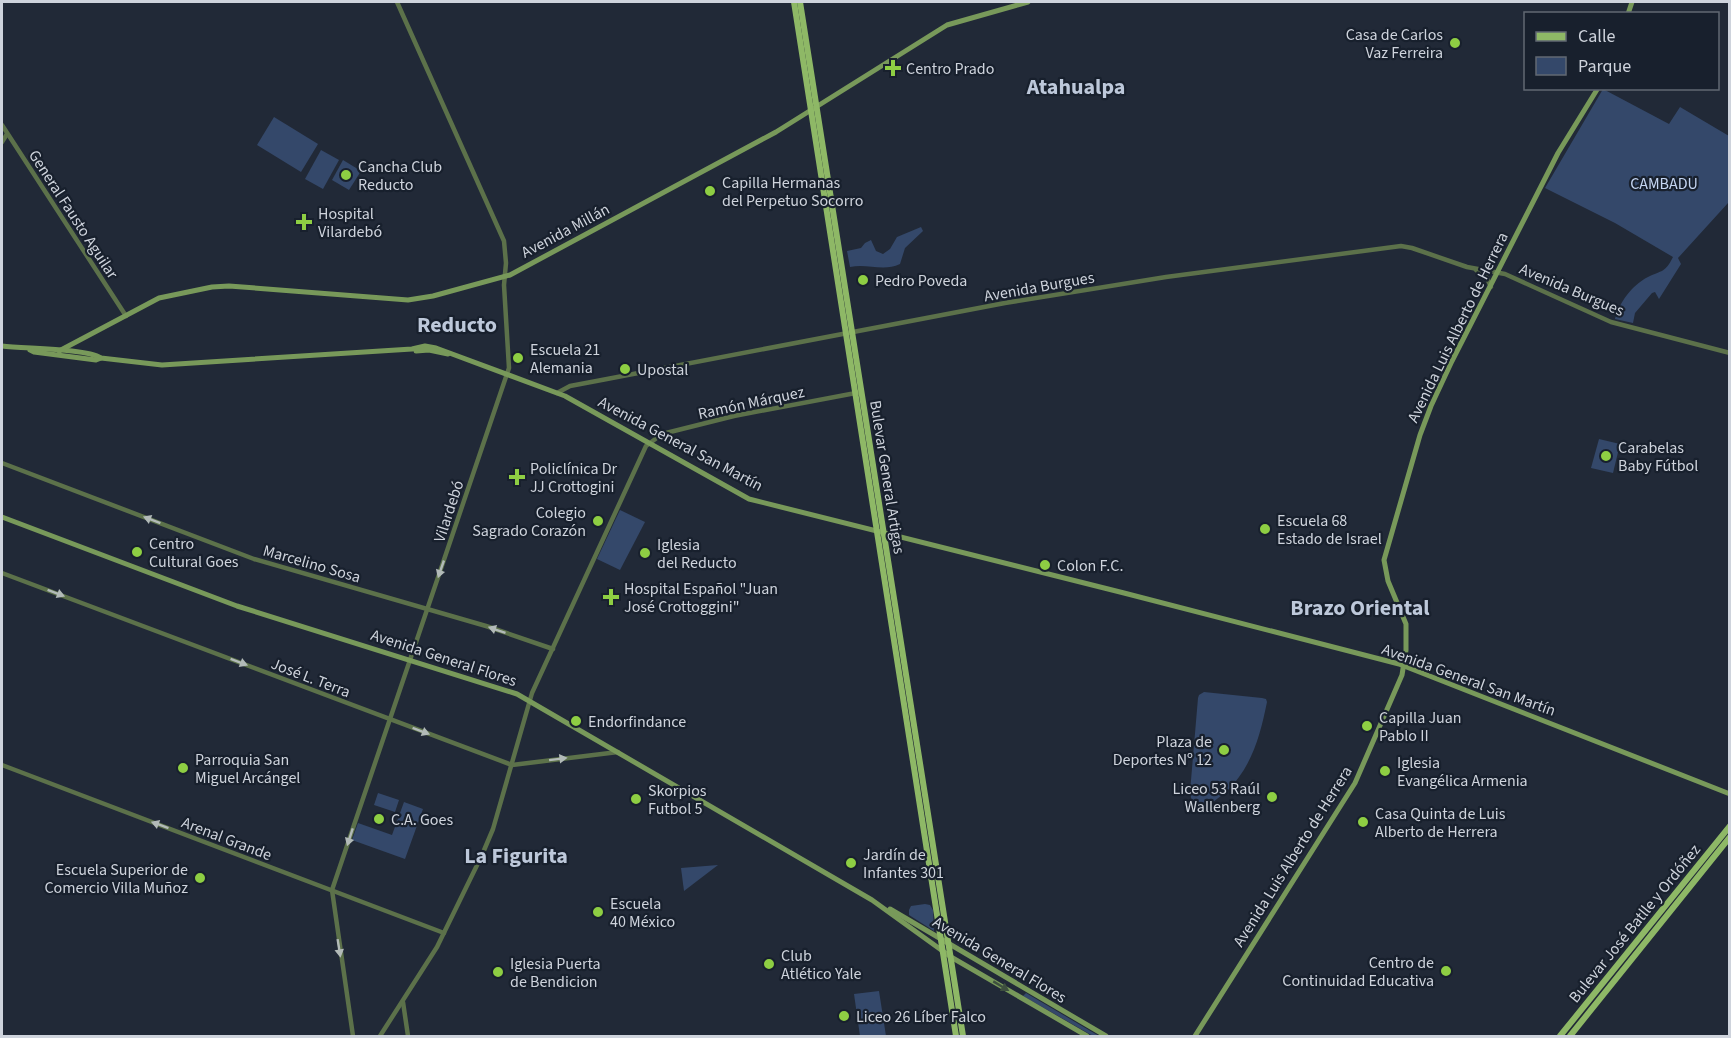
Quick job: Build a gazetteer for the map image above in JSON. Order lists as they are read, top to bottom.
{
  "streets": {
    "main road": [
      "Avenida Millán",
      "Avenida Luis Alberto de Herrera",
      "Avenida General San Martín",
      "Bulevar General Artigas",
      "Avenida General Flores",
      "Bulevar José Batlle y Ordóñez"
    ],
    "street": [
      "General Fausto Aguilar",
      "Avenida Burgues",
      "Ramón Márquez",
      "Vilardebó",
      "Marcelino Sosa",
      "José L. Terra",
      "Arenal Grande"
    ]
  },
  "crossings": [
    ["General Fausto Aguilar", "Avenida Millán"],
    ["Avenida Millán", "Avenida General San Martín"],
    ["Avenida Millán", "Bulevar General Artigas"],
    ["Avenida Millán", "Vilardebó"],
    ["Avenida Burgues", "Avenida Luis Alberto de Herrera"],
    ["Avenida Burgues", "Avenida General San Martín"],
    ["Avenida Burgues", "Bulevar General Artigas"],
    ["Avenida Luis Alberto de Herrera", "Avenida General San Martín"],
    ["Ramón Márquez", "Avenida General San Martín"],
    ["Ramón Márquez", "Bulevar General Artigas"],
    ["Avenida General San Martín", "Bulevar General Artigas"],
    ["Avenida General San Martín", "Vilardebó"],
    ["Bulevar General Artigas", "Avenida General Flores"],
    ["Vilardebó", "Marcelino Sosa"],
    ["Vilardebó", "Avenida General Flores"],
    ["Vilardebó", "José L. Terra"],
    ["Vilardebó", "Arenal Grande"],
    ["Avenida General Flores", "José L. Terra"]
  ],
  "one_way": [
    "Vilardebó",
    "Marcelino Sosa",
    "José L. Terra",
    "Arenal Grande"
  ],
  "districts": [
    "Atahualpa",
    "Reducto",
    "Brazo Oriental",
    "La Figurita"
  ],
  "parks": ["CAMBADU"],
  "places": {
    "other": [
      "Casa de Carlos Vaz Ferreira",
      "Cancha Club Reducto",
      "Capilla Hermanas del Perpetuo Socorro",
      "Pedro Poveda",
      "Escuela 21 Alemania",
      "Upostal",
      "Carabelas Baby Fútbol",
      "Colegio Sagrado Corazón",
      "Escuela 68 Estado de Israel",
      "Centro Cultural Goes",
      "Iglesia del Reducto",
      "Colon F.C.",
      "Endorfindance",
      "Capilla Juan Pablo II",
      "Plaza de Deportes Nº 12",
      "Parroquia San Miguel Arcángel",
      "Iglesia Evangélica Armenia",
      "Liceo 53 Raúl Wallenberg",
      "Skorpios Futbol 5",
      "C.A. Goes",
      "Casa Quinta de Luis Alberto de Herrera",
      "Jardín de Infantes 301",
      "Escuela Superior de Comercio Villa Muñoz",
      "Escuela 40 México",
      "Club Atlético Yale",
      "Centro de Continuidad Educativa",
      "Iglesia Puerta de Bendicion",
      "Liceo 26 Líber Falco"
    ],
    "health": [
      "Centro Prado",
      "Hospital Vilardebó",
      "Policlínica Dr JJ Crottogini",
      "Hospital Español \"Juan José Crottoggini\""
    ]
  },
  "legend": ["Calle", "Parque"]
}
